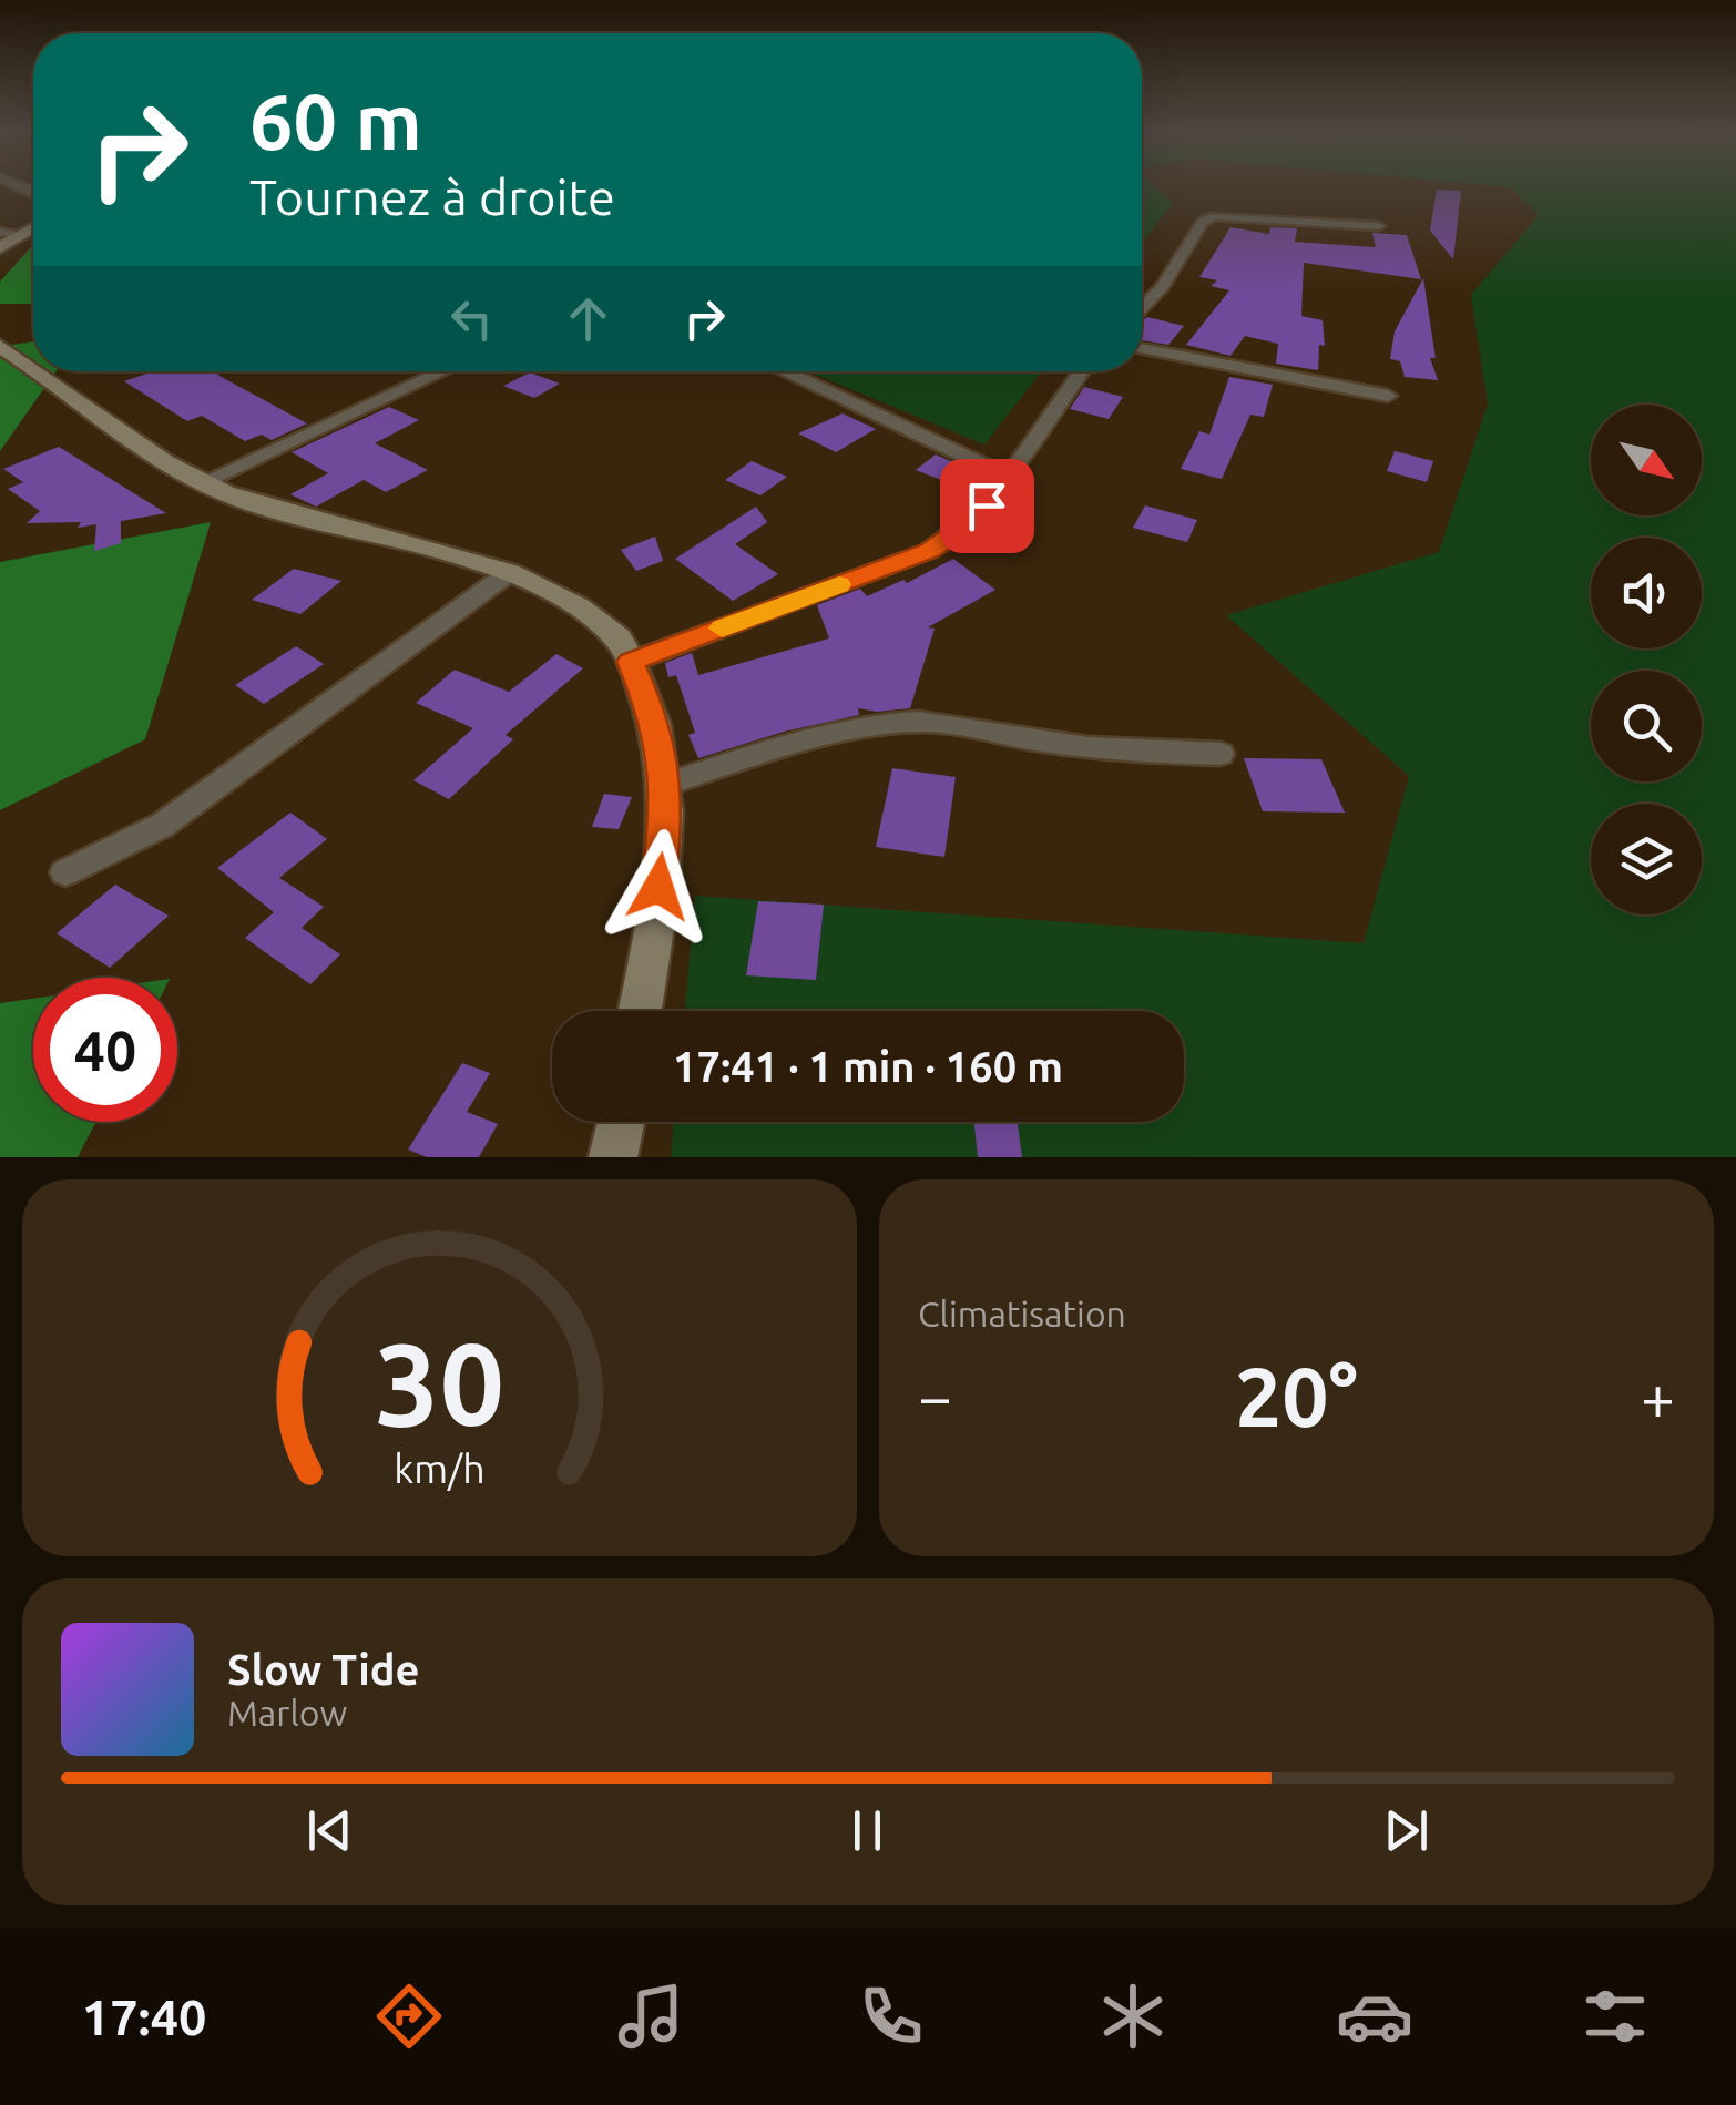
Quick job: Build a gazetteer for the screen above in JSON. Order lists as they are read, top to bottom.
{
  "north": "bottom right",
  "page": {
    "turn": ["60 m", "Tournez à droite"],
    "limit": "40",
    "trip": "17:41 · 1 min · 160 m",
    "tile": "Climatisation",
    "heat": ["−", "20°", "+"],
    "song": ["Slow Tide", "Marlow"],
    "tabs": "17:40",
    "gauge": ["30", "km/h"]
  }
}
